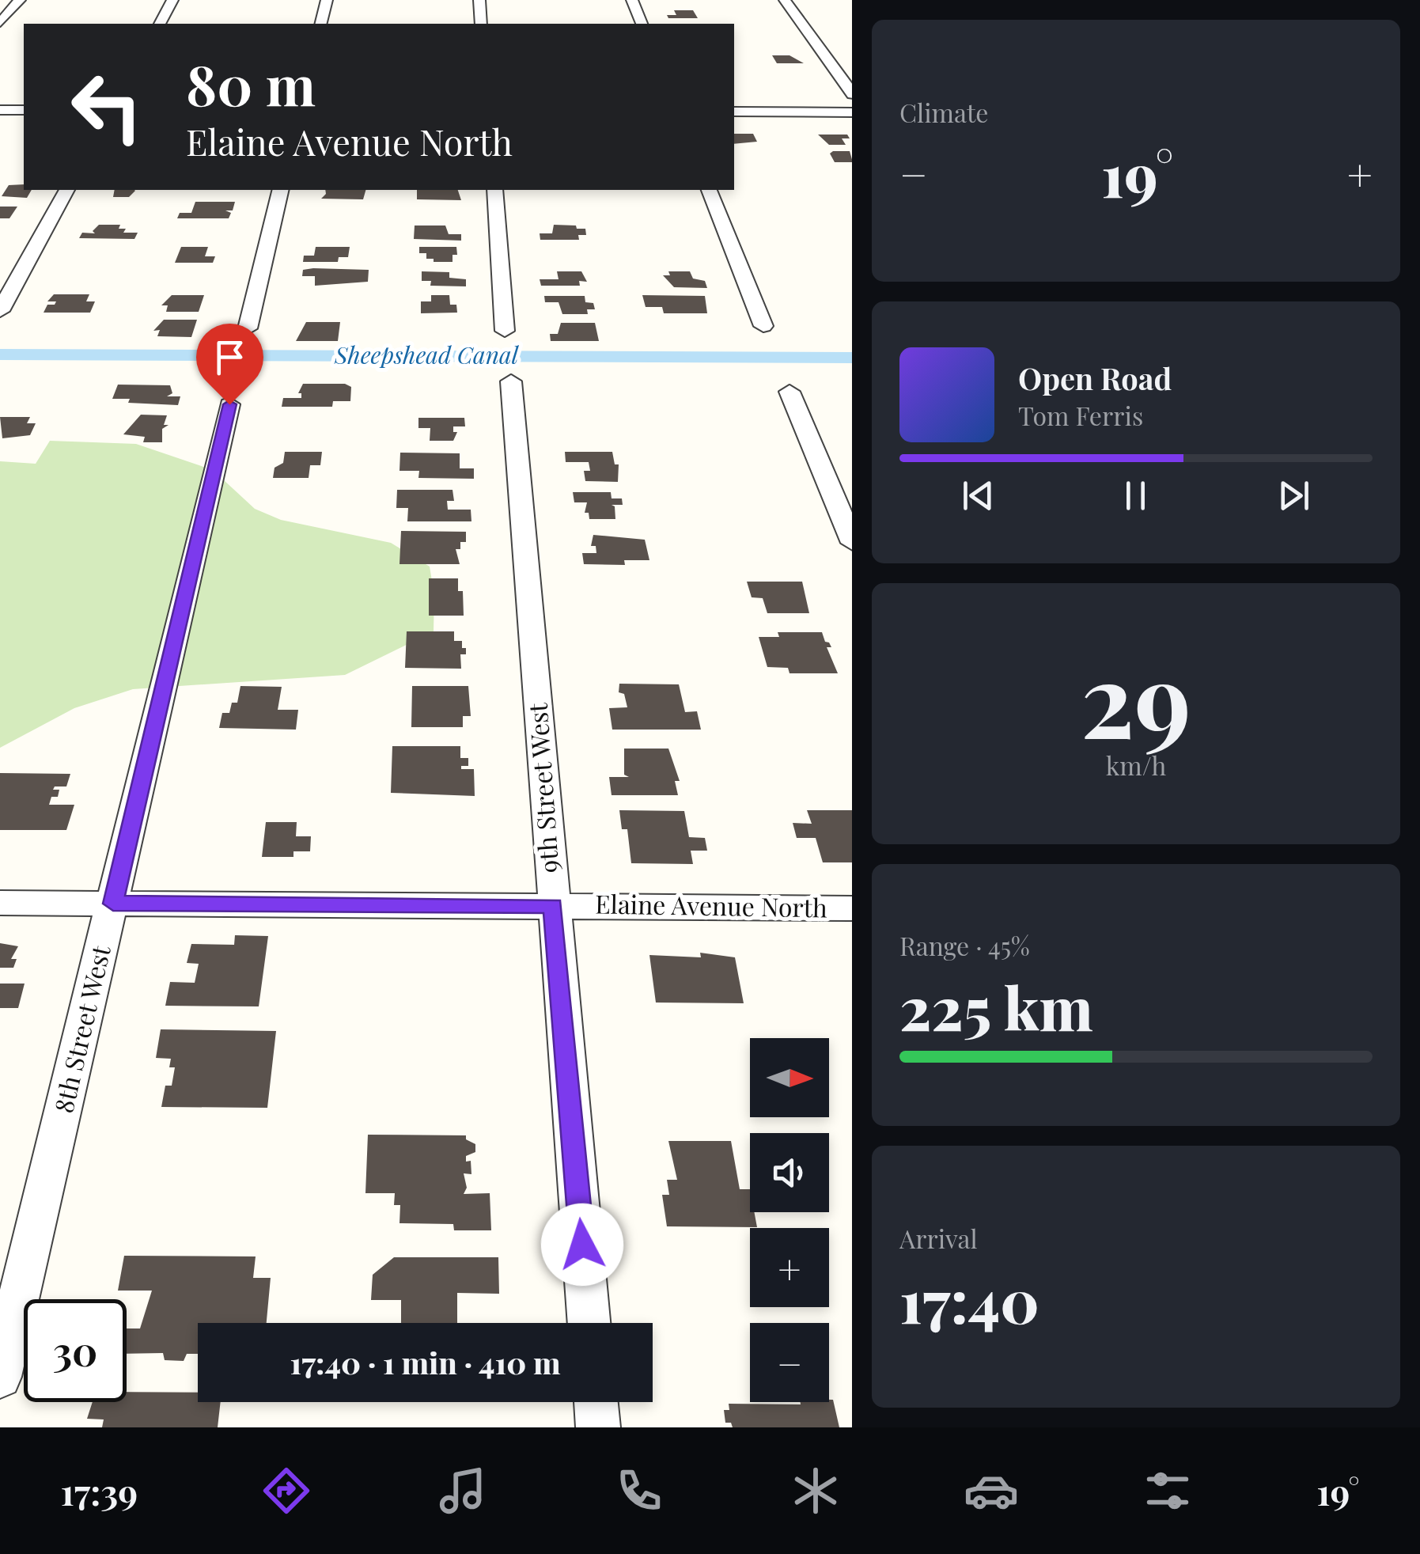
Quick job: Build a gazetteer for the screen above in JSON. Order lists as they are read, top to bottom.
{
  "streets": {
    "street": ["9th Street West", "Elaine Avenue North", "8th Street West"]
  },
  "crossings": [
    ["9th Street West", "Elaine Avenue North"],
    ["Elaine Avenue North", "8th Street West"]
  ],
  "water": ["Sheepshead Canal"],
  "north": "right",
  "page": {
    "tile": [
      "Climate",
      ["29", "km/h"],
      ["Range · 45%", "225 km"],
      ["Arrival", "17:40"]
    ],
    "turn": ["80 m", "Elaine Avenue North"],
    "heat": ["−", "19°", "+"],
    "song": ["Open Road", "Tom Ferris"],
    "map_buttons": ["+", "−"],
    "limit": "30",
    "trip": "17:40 · 1 min · 410 m",
    "tabs": ["17:39", "19°"]
  }
}
